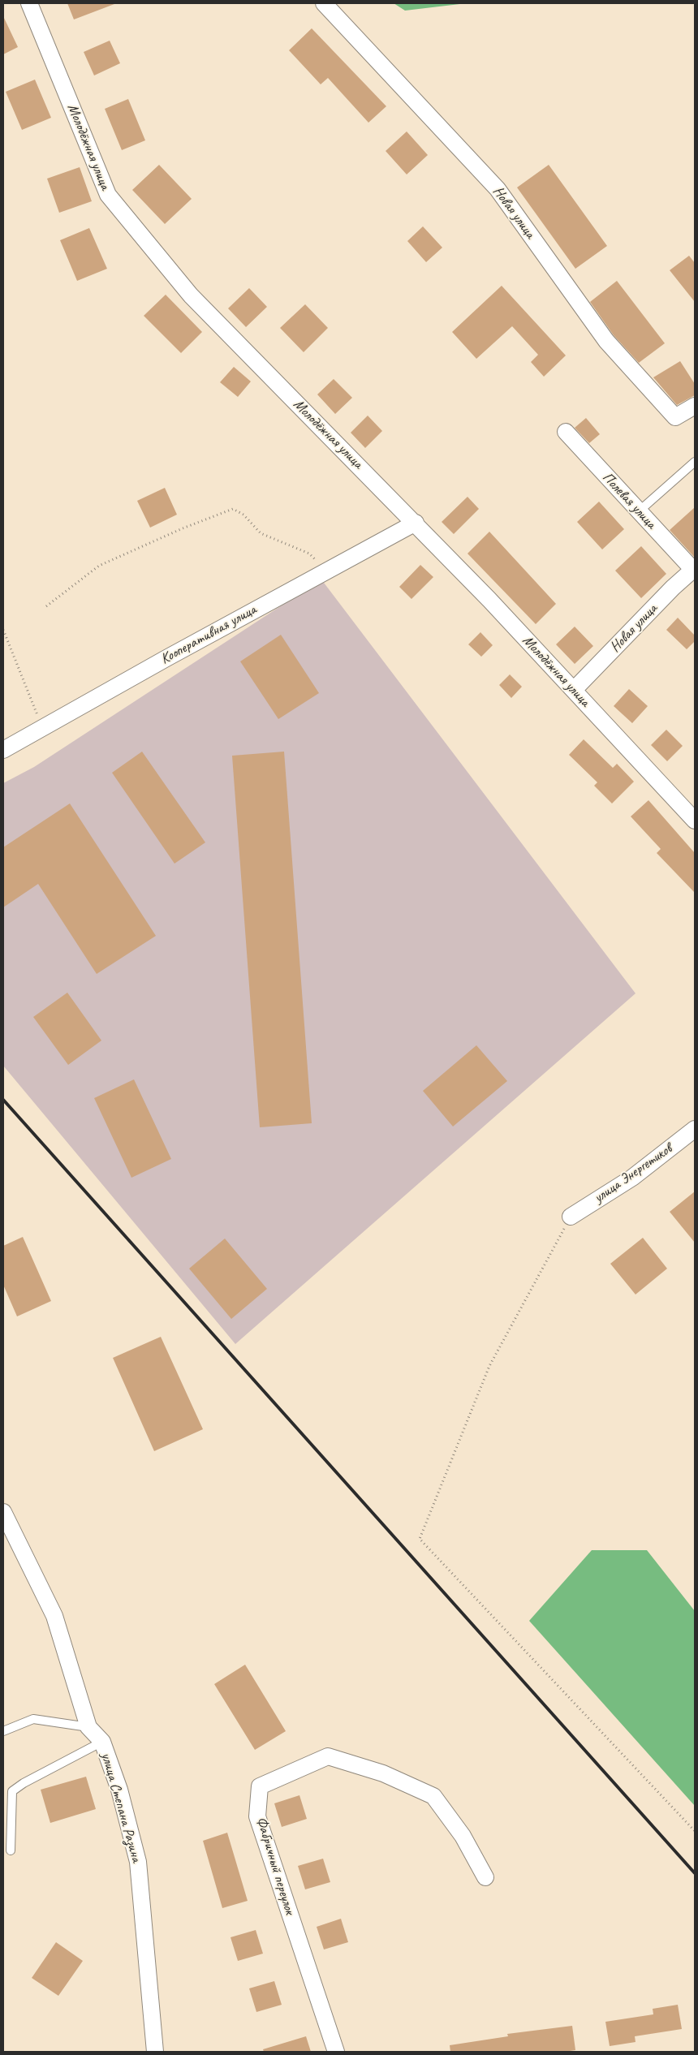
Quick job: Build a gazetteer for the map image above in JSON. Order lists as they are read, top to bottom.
{
  "streets": {
    "street": [
      "Молодёжная улица",
      "Новая улица",
      "Полевая улица",
      "Кооперативная улица",
      "улица Энергетиков",
      "улица Степана Разина",
      "Фабричный переулок"
    ]
  },
  "crossings": [
    ["Молодёжная улица", "Новая улица"],
    ["Молодёжная улица", "Кооперативная улица"],
    ["Новая улица", "Полевая улица"]
  ]
}
